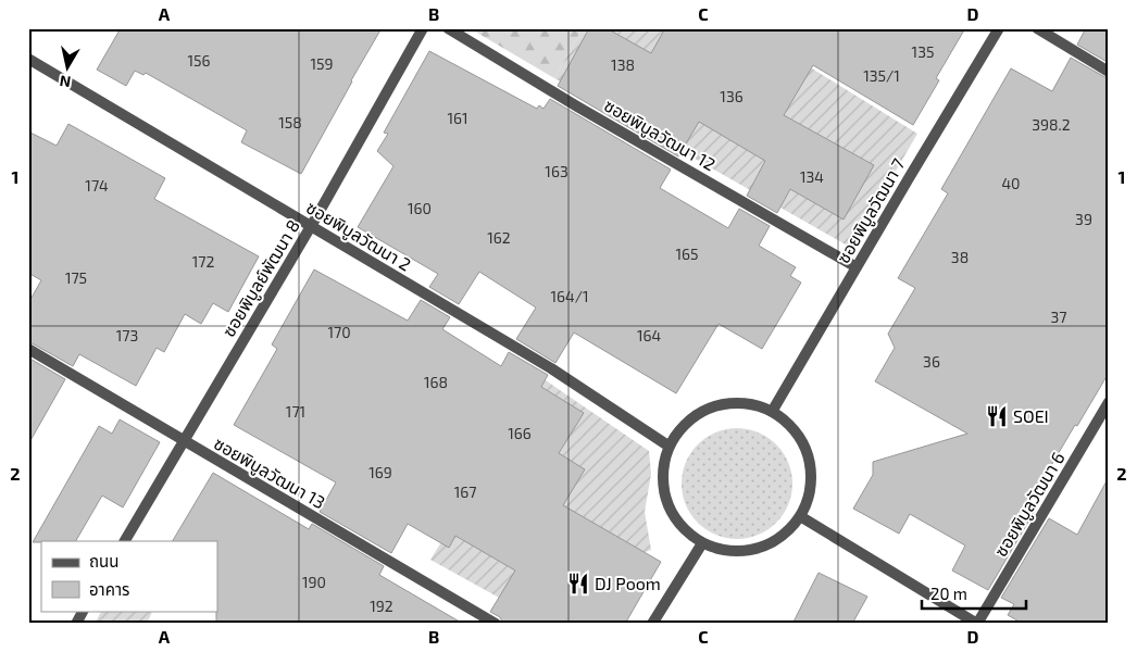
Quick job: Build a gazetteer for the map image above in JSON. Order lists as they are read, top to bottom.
{
  "streets": {
    "street": [
      "ซอยพิบูลวัฒนา 12",
      "ซอยพิบูลวัฒนา 7",
      "ซอยพิบูลวัฒนา 2",
      "ซอยพิบูลย์พัฒนา 8",
      "ซอยพิบูลวัฒนา 13",
      "ซอยพิบูลวัฒนา 6"
    ]
  },
  "crossings": [
    ["ซอยพิบูลวัฒนา 12", "ซอยพิบูลวัฒนา 7"],
    ["ซอยพิบูลวัฒนา 7", "ซอยพิบูลวัฒนา 2"],
    ["ซอยพิบูลวัฒนา 2", "ซอยพิบูลย์พัฒนา 8"],
    ["ซอยพิบูลย์พัฒนา 8", "ซอยพิบูลวัฒนา 13"]
  ],
  "places": {
    "restaurant": ["SOEI", "DJ Poom"]
  },
  "house_numbers": [
    "135",
    "156",
    "159",
    "138",
    "135/1",
    "136",
    "161",
    "158",
    "398.2",
    "163",
    "134",
    "40",
    "174",
    "160",
    "39",
    "162",
    "165",
    "38",
    "172",
    "175",
    "164/1",
    "37",
    "170",
    "173",
    "164",
    "36",
    "168",
    "171",
    "166",
    "169",
    "167",
    "190",
    "192"
  ],
  "legend": ["ถนน", "อาคาร"],
  "scale_bar": "20 m",
  "north": "bottom",
  "grid": {
    "columns": [
      "A",
      "B",
      "C",
      "D"
    ],
    "rows": ["1", "2"]
  }
}
